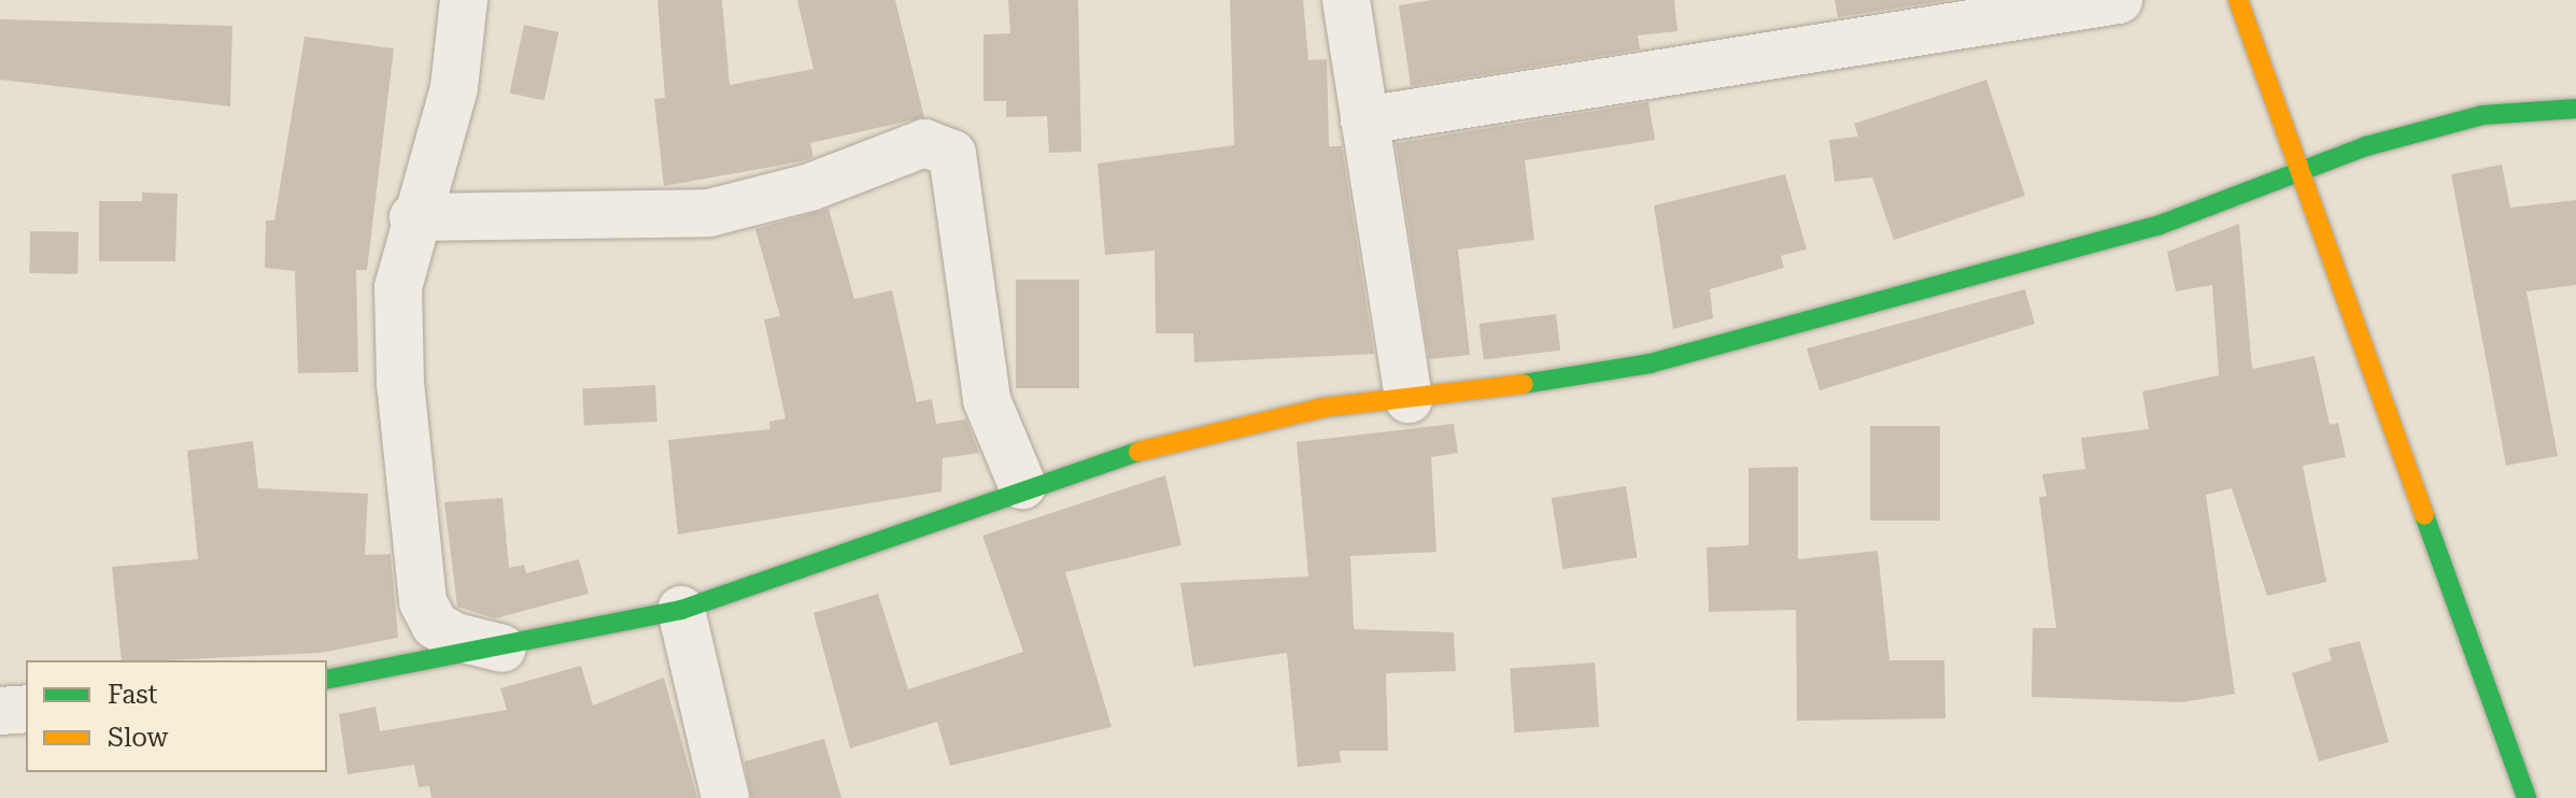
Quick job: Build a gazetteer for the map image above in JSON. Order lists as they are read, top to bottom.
{
  "legend": ["Fast", "Slow"]
}
